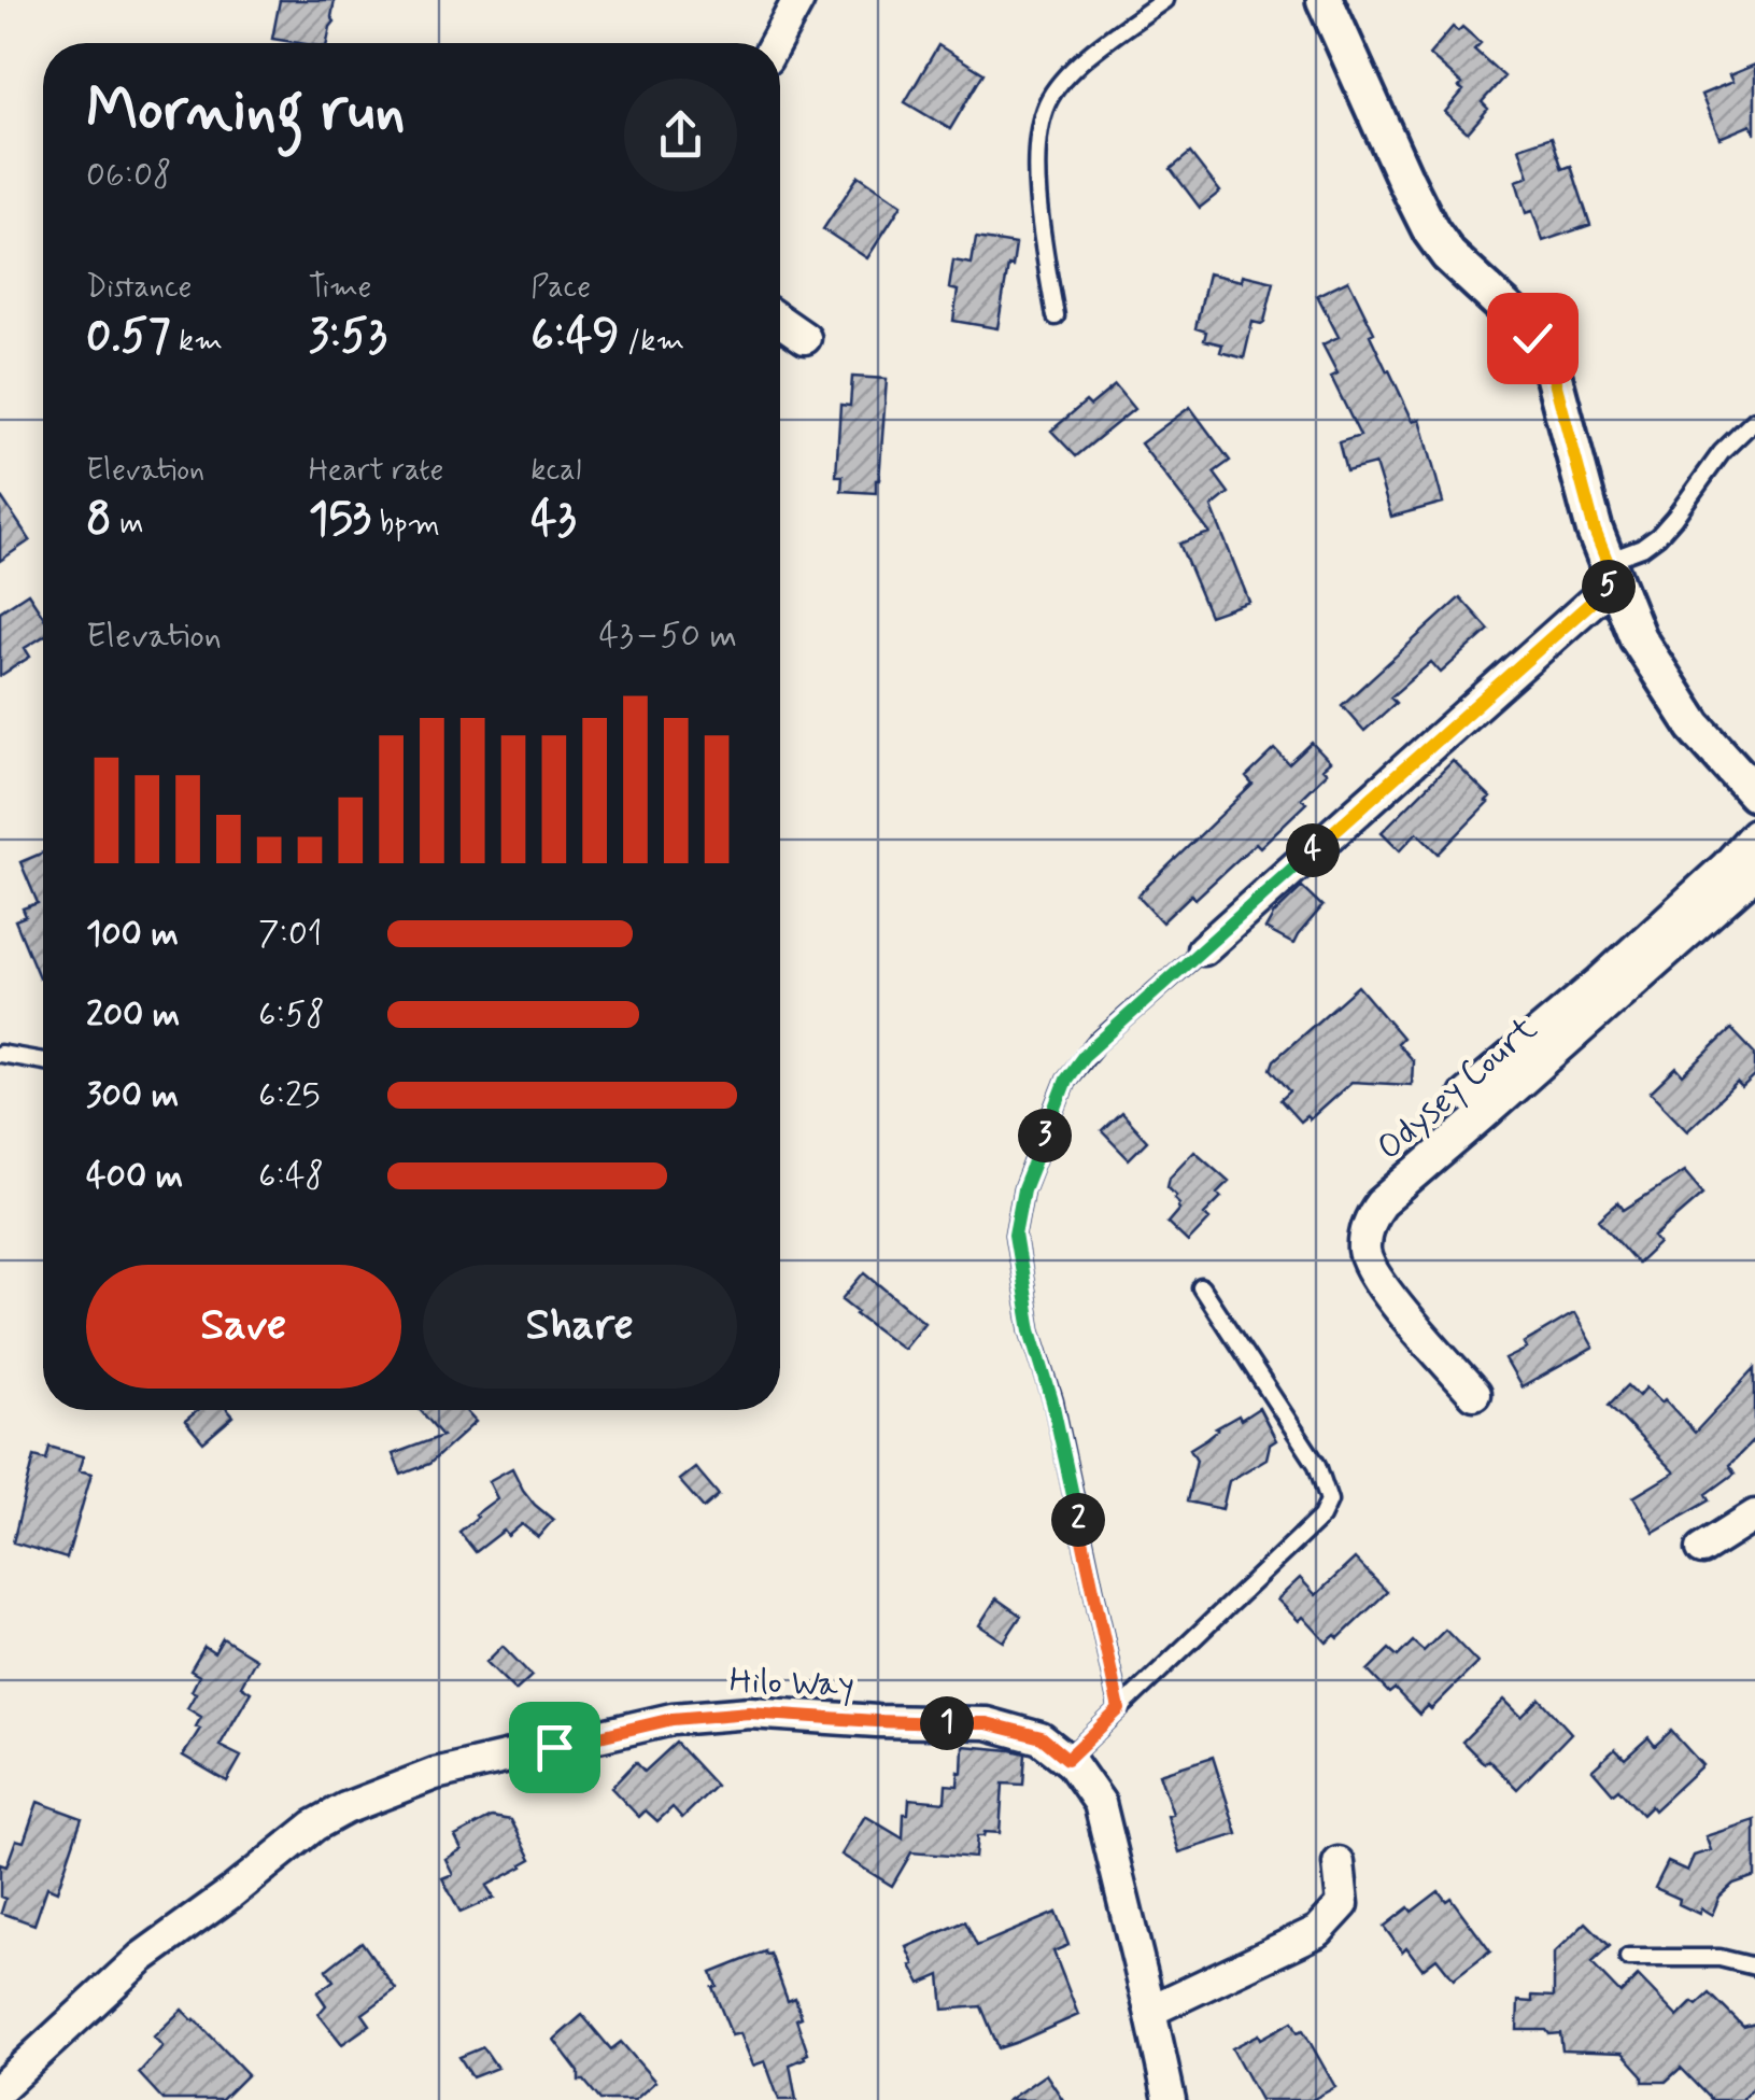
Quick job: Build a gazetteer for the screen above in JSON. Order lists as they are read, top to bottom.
{
  "streets": {
    "street": ["Odysey Court", "Hilo Way"]
  },
  "page": {
    "heading": ["Morning run", "06:08"],
    "stats": [
      ["Distance", "0.57 km"],
      ["Time", "3:53"],
      ["Pace", "6:49 /km"],
      ["Elevation", "8 m"],
      ["Heart rate", "153 bpm"],
      ["kcal", "43"]
    ],
    "pins": [
      "5",
      "4",
      "3",
      "2",
      "1"
    ],
    "chart": ["Elevation", "43–50 m"],
    "list": [
      {
        "name": "100 m",
        "note": "7:01"
      },
      {
        "name": "200 m",
        "note": "6:58"
      },
      {
        "name": "300 m",
        "note": "6:25"
      },
      {
        "name": "400 m",
        "note": "6:48"
      }
    ],
    "buttons": ["Save", "Share"]
  }
}
